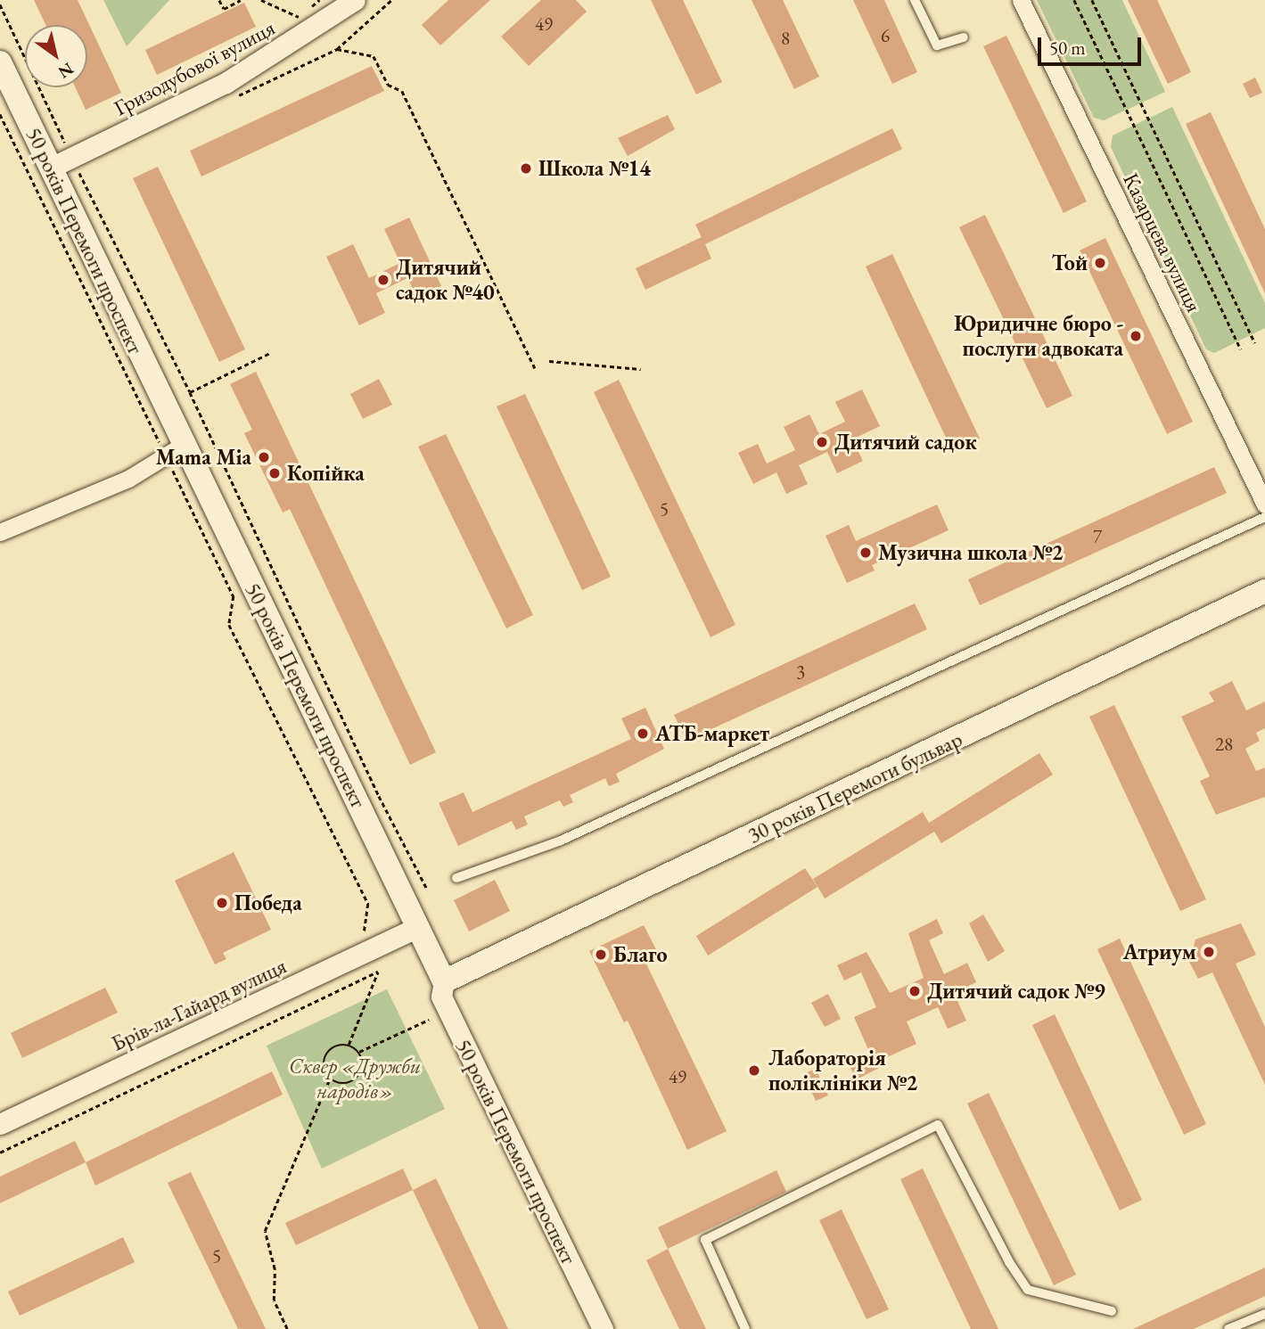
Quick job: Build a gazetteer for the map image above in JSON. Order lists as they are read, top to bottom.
{
  "streets": {
    "main road": ["50 років Перемоги проспект", "30 років Перемоги бульвар"],
    "street": ["Гризодубової вулиця", "Казарцева вулиця", "Брів-ла-Гайард вулиця"]
  },
  "crossings": [
    ["Гризодубової вулиця", "50 років Перемоги проспект"],
    ["50 років Перемоги проспект", "30 років Перемоги бульвар"],
    ["50 років Перемоги проспект", "Брів-ла-Гайард вулиця"]
  ],
  "parks": ["Сквер «Дружби народів»"],
  "places": [
    "Школа №14",
    "Той",
    "Дитячий садок №40",
    "Юридичне бюро - послуги адвоката",
    "Дитячий садок",
    "Mama Mia",
    "Копійка",
    "Музична школа №2",
    "АТБ-маркет",
    "Победа",
    "Атриум",
    "Благо",
    "Дитячий садок №9",
    "Лабораторія поліклініки №2"
  ],
  "house_numbers": [
    "49",
    "6",
    "8",
    "5",
    "7",
    "3",
    "28",
    "49",
    "5"
  ],
  "scale_bar": "50 m",
  "north": "bottom right"
}
